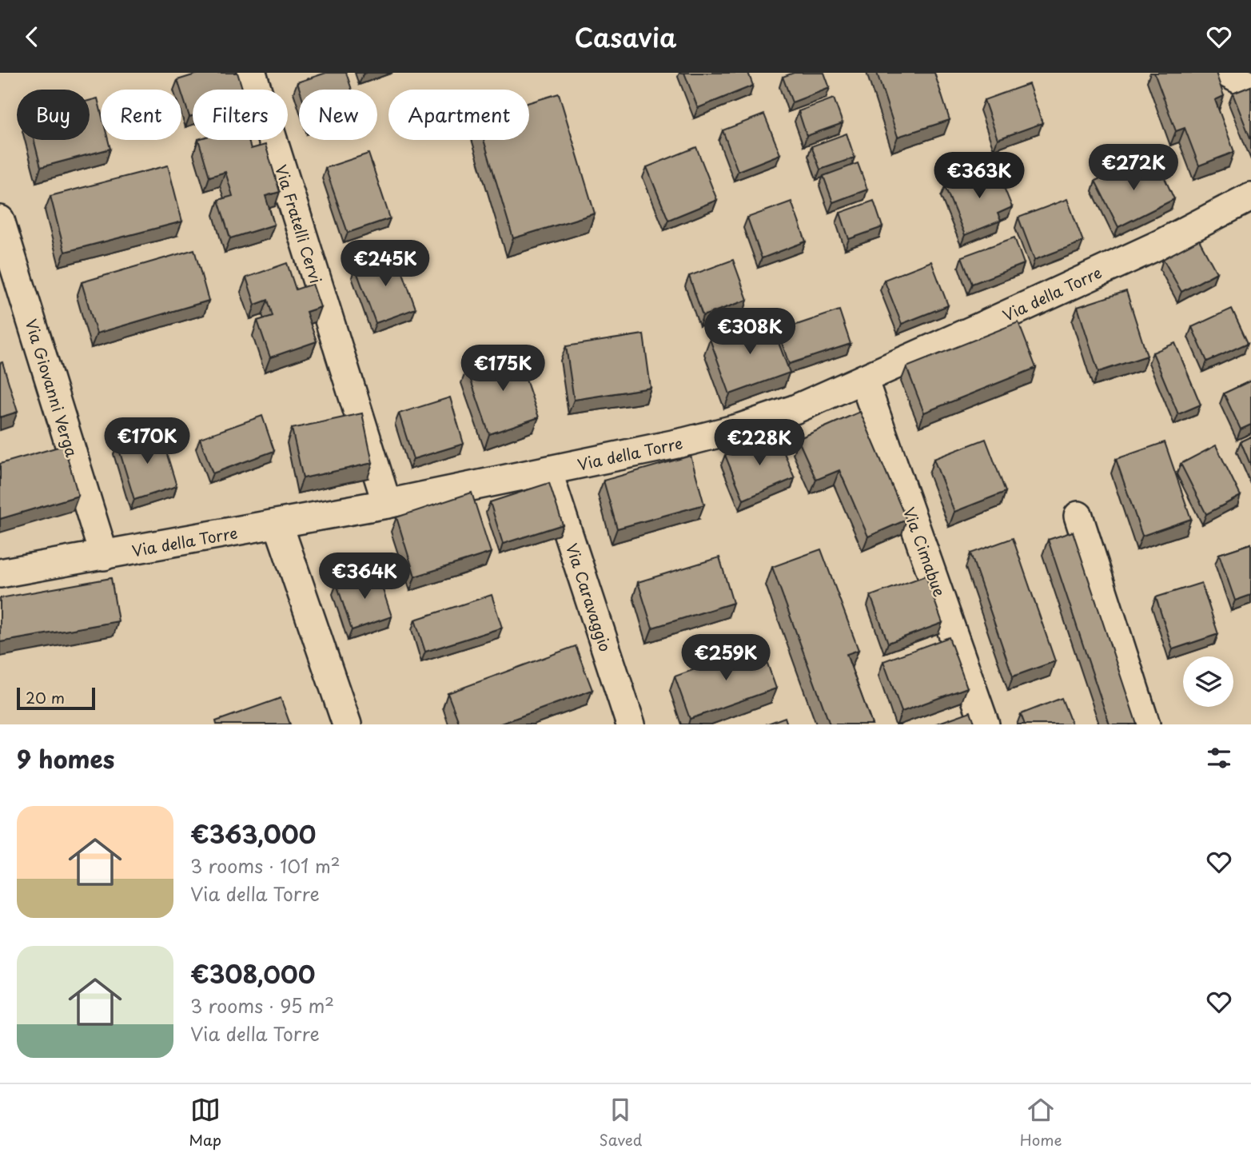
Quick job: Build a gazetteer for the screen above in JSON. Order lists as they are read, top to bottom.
{
  "streets": {
    "street": [
      "Via Fratelli Cervi",
      "Via della Torre",
      "Via Giovanni Verga",
      "Via Cimabue",
      "Via Caravaggio"
    ]
  },
  "crossings": [
    ["Via Fratelli Cervi", "Via della Torre"],
    ["Via della Torre", "Via Giovanni Verga"],
    ["Via della Torre", "Via Cimabue"],
    ["Via della Torre", "Via Caravaggio"]
  ],
  "scale_bar": "20 m",
  "page": {
    "header": "Casavia",
    "chip": [
      "Buy",
      "Rent",
      "Filters",
      "New",
      "Apartment"
    ],
    "price": [
      "€272K",
      "€363K",
      "€245K",
      "€308K",
      "€175K",
      "€170K",
      "€228K",
      "€364K",
      "€259K"
    ],
    "scale": "20 m",
    "heading": "9 homes",
    "list": [
      {
        "name": "€363,000",
        "note": "3 rooms · 101 m² · Via della Torre"
      },
      {
        "name": "€308,000",
        "note": "3 rooms · 95 m² · Via della Torre"
      }
    ],
    "tabs": ["Map", "Saved", "Home"]
  }
}
